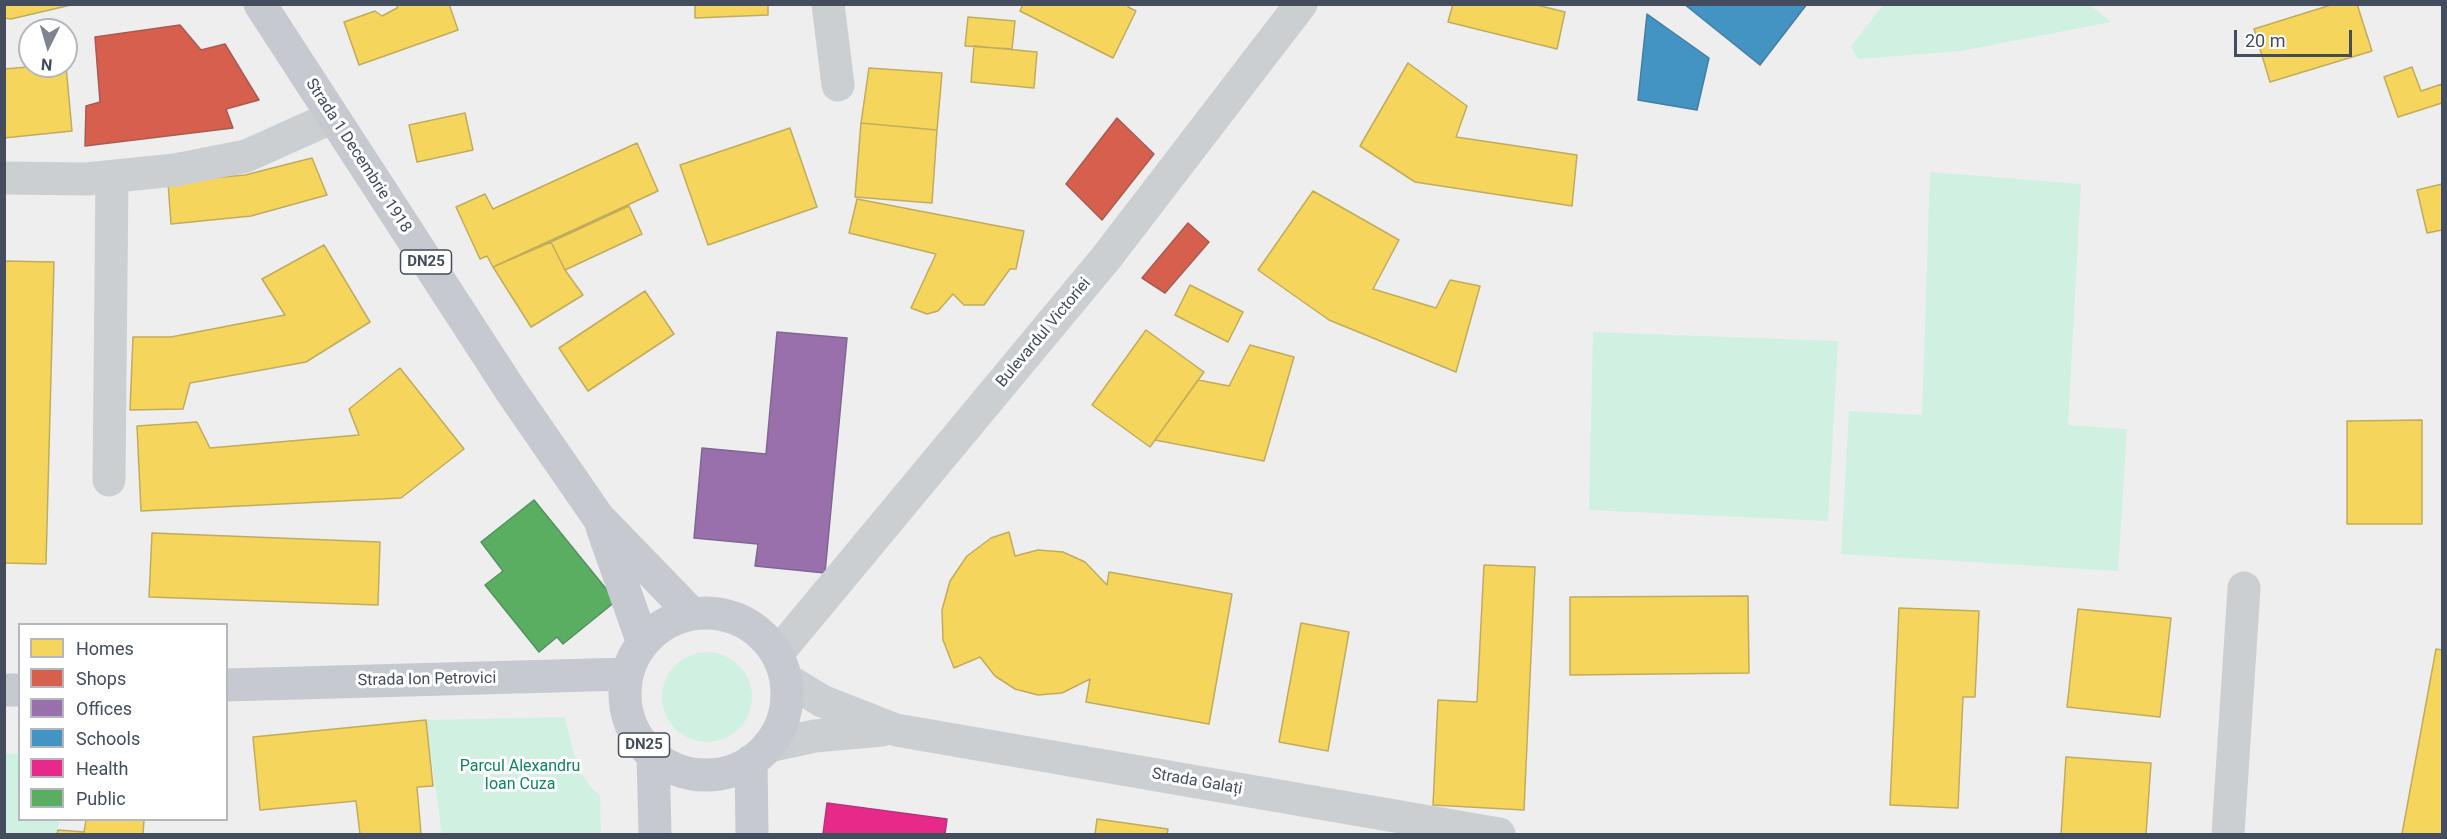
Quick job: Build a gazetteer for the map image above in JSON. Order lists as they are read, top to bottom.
{
  "streets": {
    "main road": ["Strada 1 Decembrie 1918", "DN25", "Strada Ion Petrovici"],
    "street": ["Bulevardul Victoriei", "Strada Galați"]
  },
  "crossings": [
    ["Strada 1 Decembrie 1918", "DN25"],
    ["Strada 1 Decembrie 1918", "Bulevardul Victoriei"],
    ["Strada 1 Decembrie 1918", "Strada Ion Petrovici"],
    ["Strada 1 Decembrie 1918", "Strada Galați"],
    ["DN25", "Bulevardul Victoriei"],
    ["DN25", "Strada Ion Petrovici"],
    ["DN25", "Strada Galați"],
    ["Bulevardul Victoriei", "Strada Ion Petrovici"],
    ["Bulevardul Victoriei", "Strada Galați"],
    ["Strada Ion Petrovici", "Strada Galați"]
  ],
  "parks": ["Parcul Alexandru Ioan Cuza"],
  "legend": [
    "Homes",
    "Shops",
    "Offices",
    "Schools",
    "Health",
    "Public"
  ],
  "scale_bar": "20 m",
  "north": "bottom"
}
